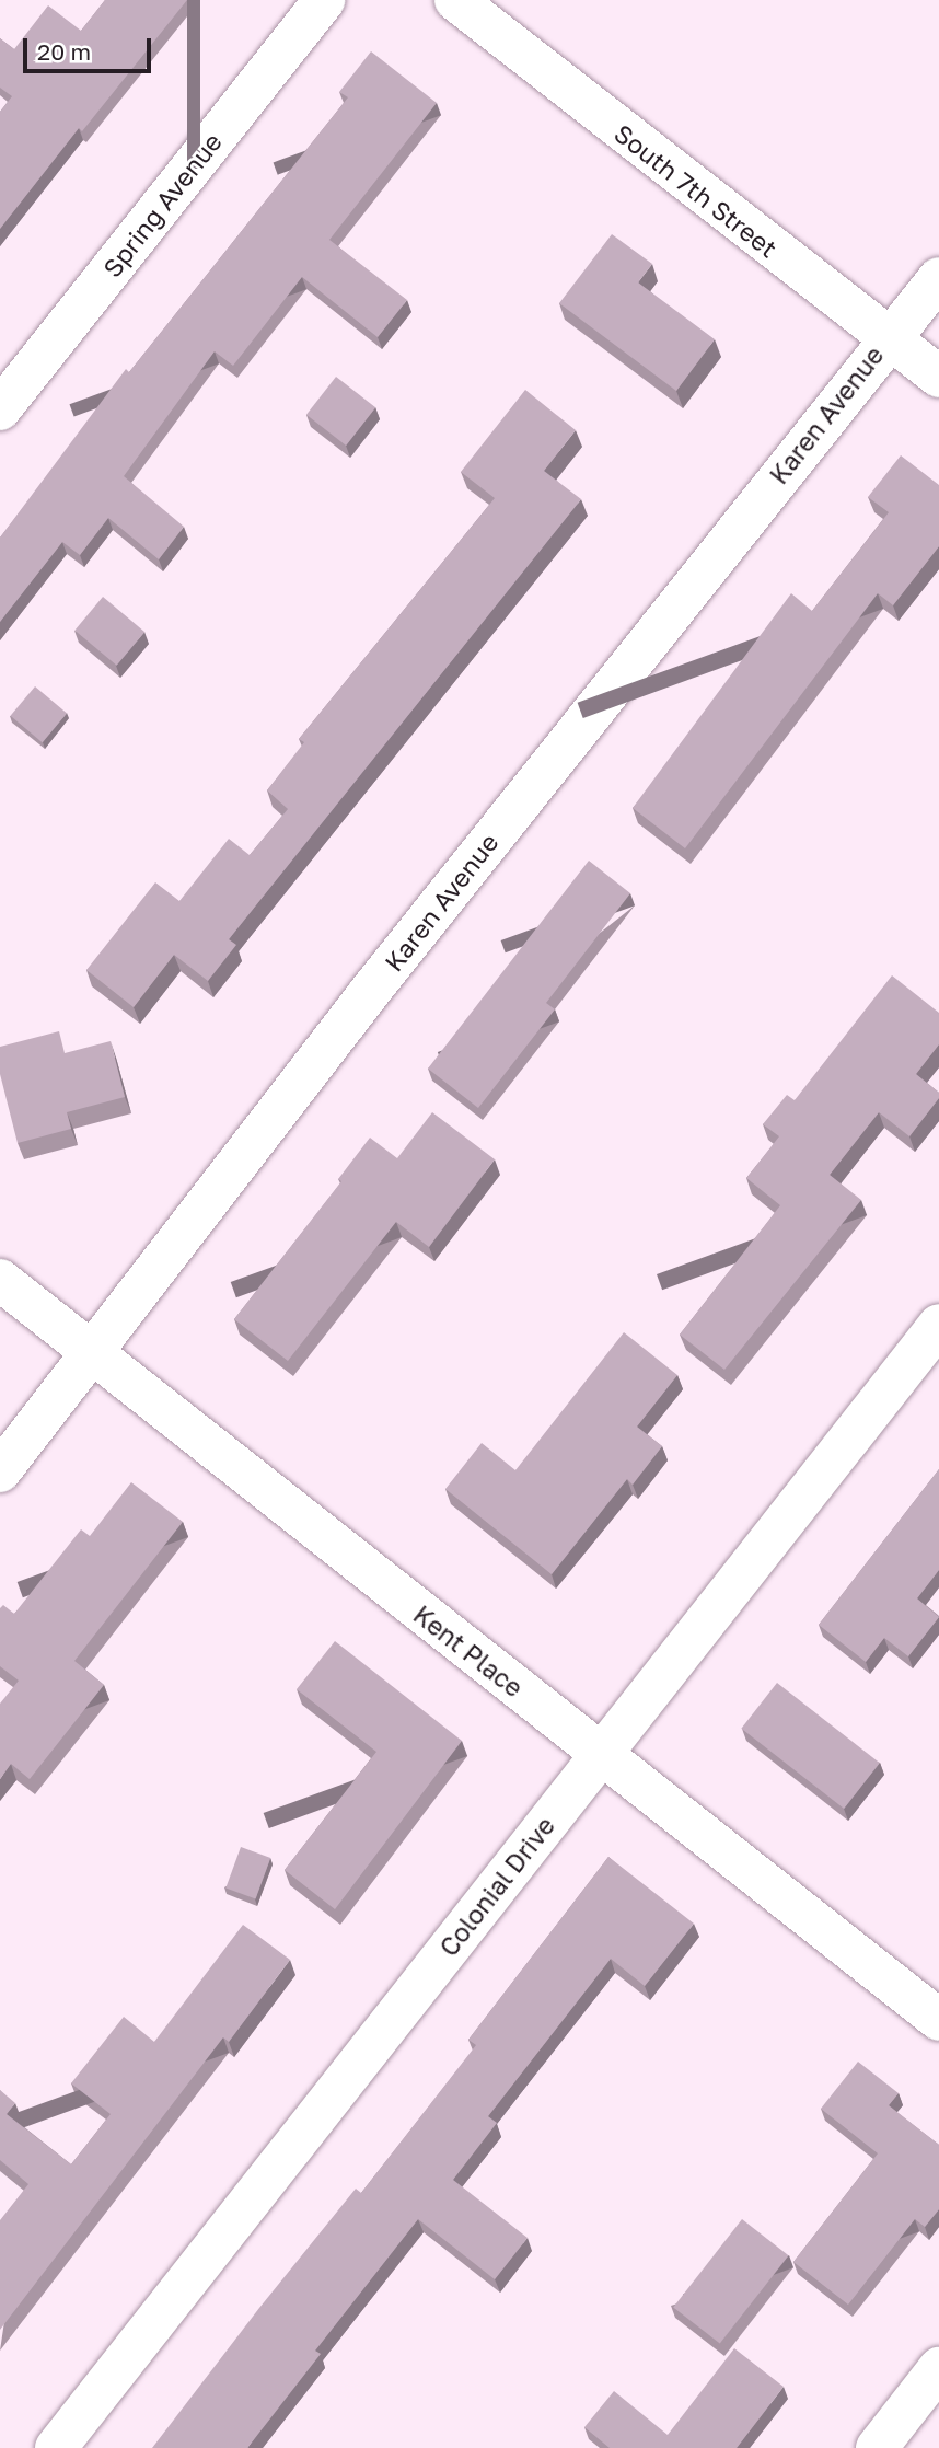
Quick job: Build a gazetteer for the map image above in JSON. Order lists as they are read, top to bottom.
{
  "streets": {
    "street": [
      "South 7th Street",
      "Spring Avenue",
      "Karen Avenue",
      "Kent Place",
      "Colonial Drive"
    ]
  },
  "crossings": [
    ["South 7th Street", "Karen Avenue"],
    ["Karen Avenue", "Kent Place"],
    ["Kent Place", "Colonial Drive"]
  ],
  "scale_bar": "20 m"
}
